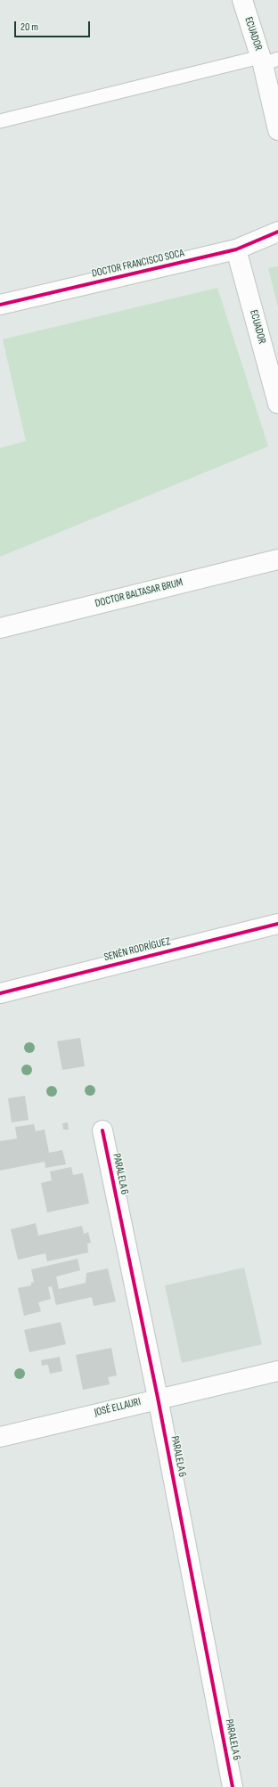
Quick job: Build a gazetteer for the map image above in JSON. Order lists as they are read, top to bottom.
{
  "streets": {
    "street": [
      "ECUADOR",
      "DOCTOR FRANCISCO SOCA",
      "DOCTOR BALTASAR BRUM",
      "SENÉN RODRÍGUEZ",
      "PARALELA 6",
      "JOSÉ ELLAURI"
    ]
  },
  "crossings": [
    ["ECUADOR", "DOCTOR FRANCISCO SOCA"],
    ["PARALELA 6", "JOSÉ ELLAURI"]
  ],
  "scale_bar": "20 m"
}
